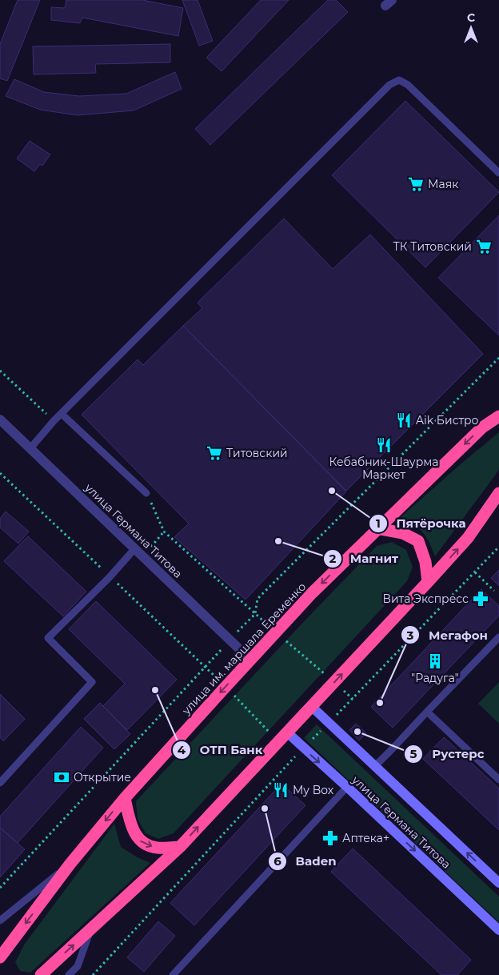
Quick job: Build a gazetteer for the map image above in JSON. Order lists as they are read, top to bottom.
{
  "streets": {
    "highway": ["улица им. маршала Еременко"],
    "street": ["улица Германа Титова"]
  },
  "crossings": [
    ["улица Германа Титова", "улица им. маршала Еременко"]
  ],
  "places": {
    "supermarket": ["Маяк", "ТК Титовский", "Титовский"],
    "restaurant": ["Aik Бистро", "Кебабник-Шаурма Маркет", "My Box"],
    "other": [
      "Пятёрочка",
      "Магнит",
      "ОТП Банк",
      "Мегафон",
      "Рустерс",
      "Baden"
    ],
    "pharmacy": ["Вита Экспресс", "Аптека+"],
    "building": ["\"Радуга\""],
    "bank": ["Открытие"]
  },
  "north": "top"
}
